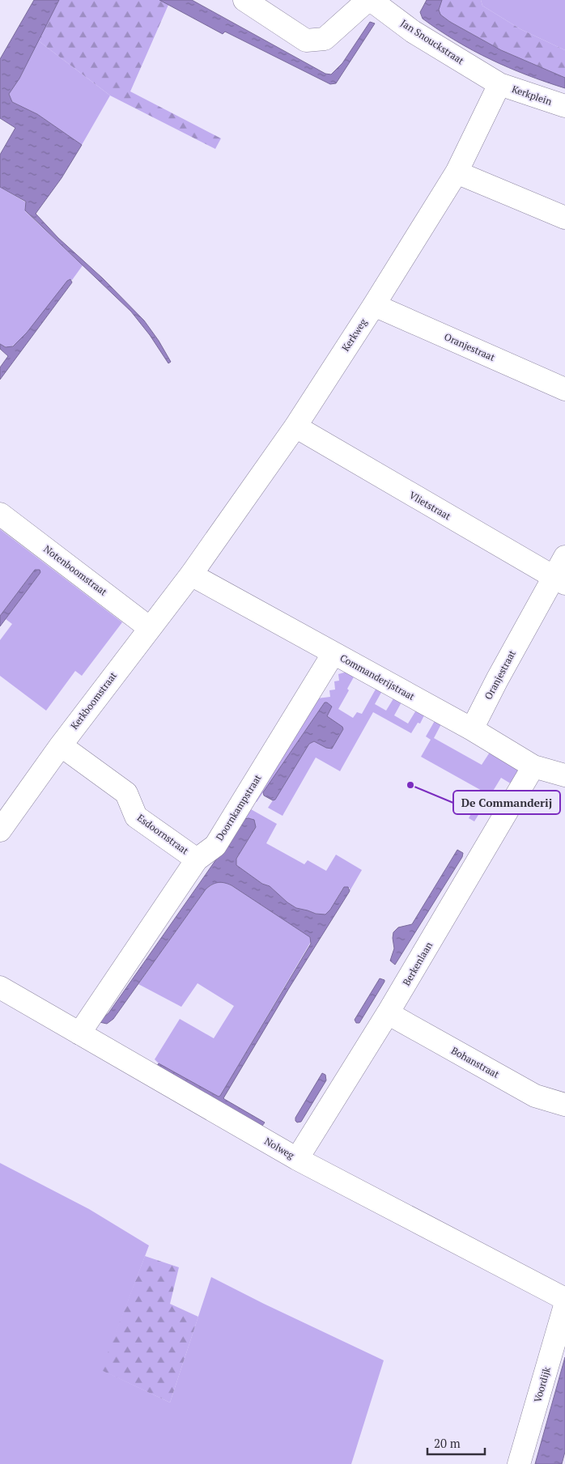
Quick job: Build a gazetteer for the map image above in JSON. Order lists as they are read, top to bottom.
{
  "streets": {
    "street": [
      "Jan Snouckstraat",
      "Kerkplein",
      "Kerkweg",
      "Oranjestraat",
      "Vlietstraat",
      "Notenboomstraat",
      "Commanderijstraat",
      "Kerkboomstraat",
      "Doornkampstraat",
      "Esdoornstraat",
      "Berkenlaan",
      "Bohanstraat",
      "Nolweg",
      "Voordijk"
    ]
  },
  "crossings": [
    ["Jan Snouckstraat", "Kerkplein"],
    ["Jan Snouckstraat", "Kerkweg"],
    ["Kerkplein", "Kerkweg"],
    ["Kerkweg", "Oranjestraat"],
    ["Kerkweg", "Vlietstraat"],
    ["Kerkweg", "Commanderijstraat"],
    ["Kerkweg", "Kerkboomstraat"],
    ["Oranjestraat", "Vlietstraat"],
    ["Oranjestraat", "Commanderijstraat"],
    ["Notenboomstraat", "Kerkboomstraat"],
    ["Commanderijstraat", "Kerkboomstraat"],
    ["Commanderijstraat", "Doornkampstraat"],
    ["Commanderijstraat", "Berkenlaan"],
    ["Kerkboomstraat", "Esdoornstraat"],
    ["Doornkampstraat", "Esdoornstraat"],
    ["Doornkampstraat", "Nolweg"],
    ["Berkenlaan", "Bohanstraat"],
    ["Berkenlaan", "Nolweg"]
  ],
  "places": ["De Commanderij"],
  "scale_bar": "20 m"
}
